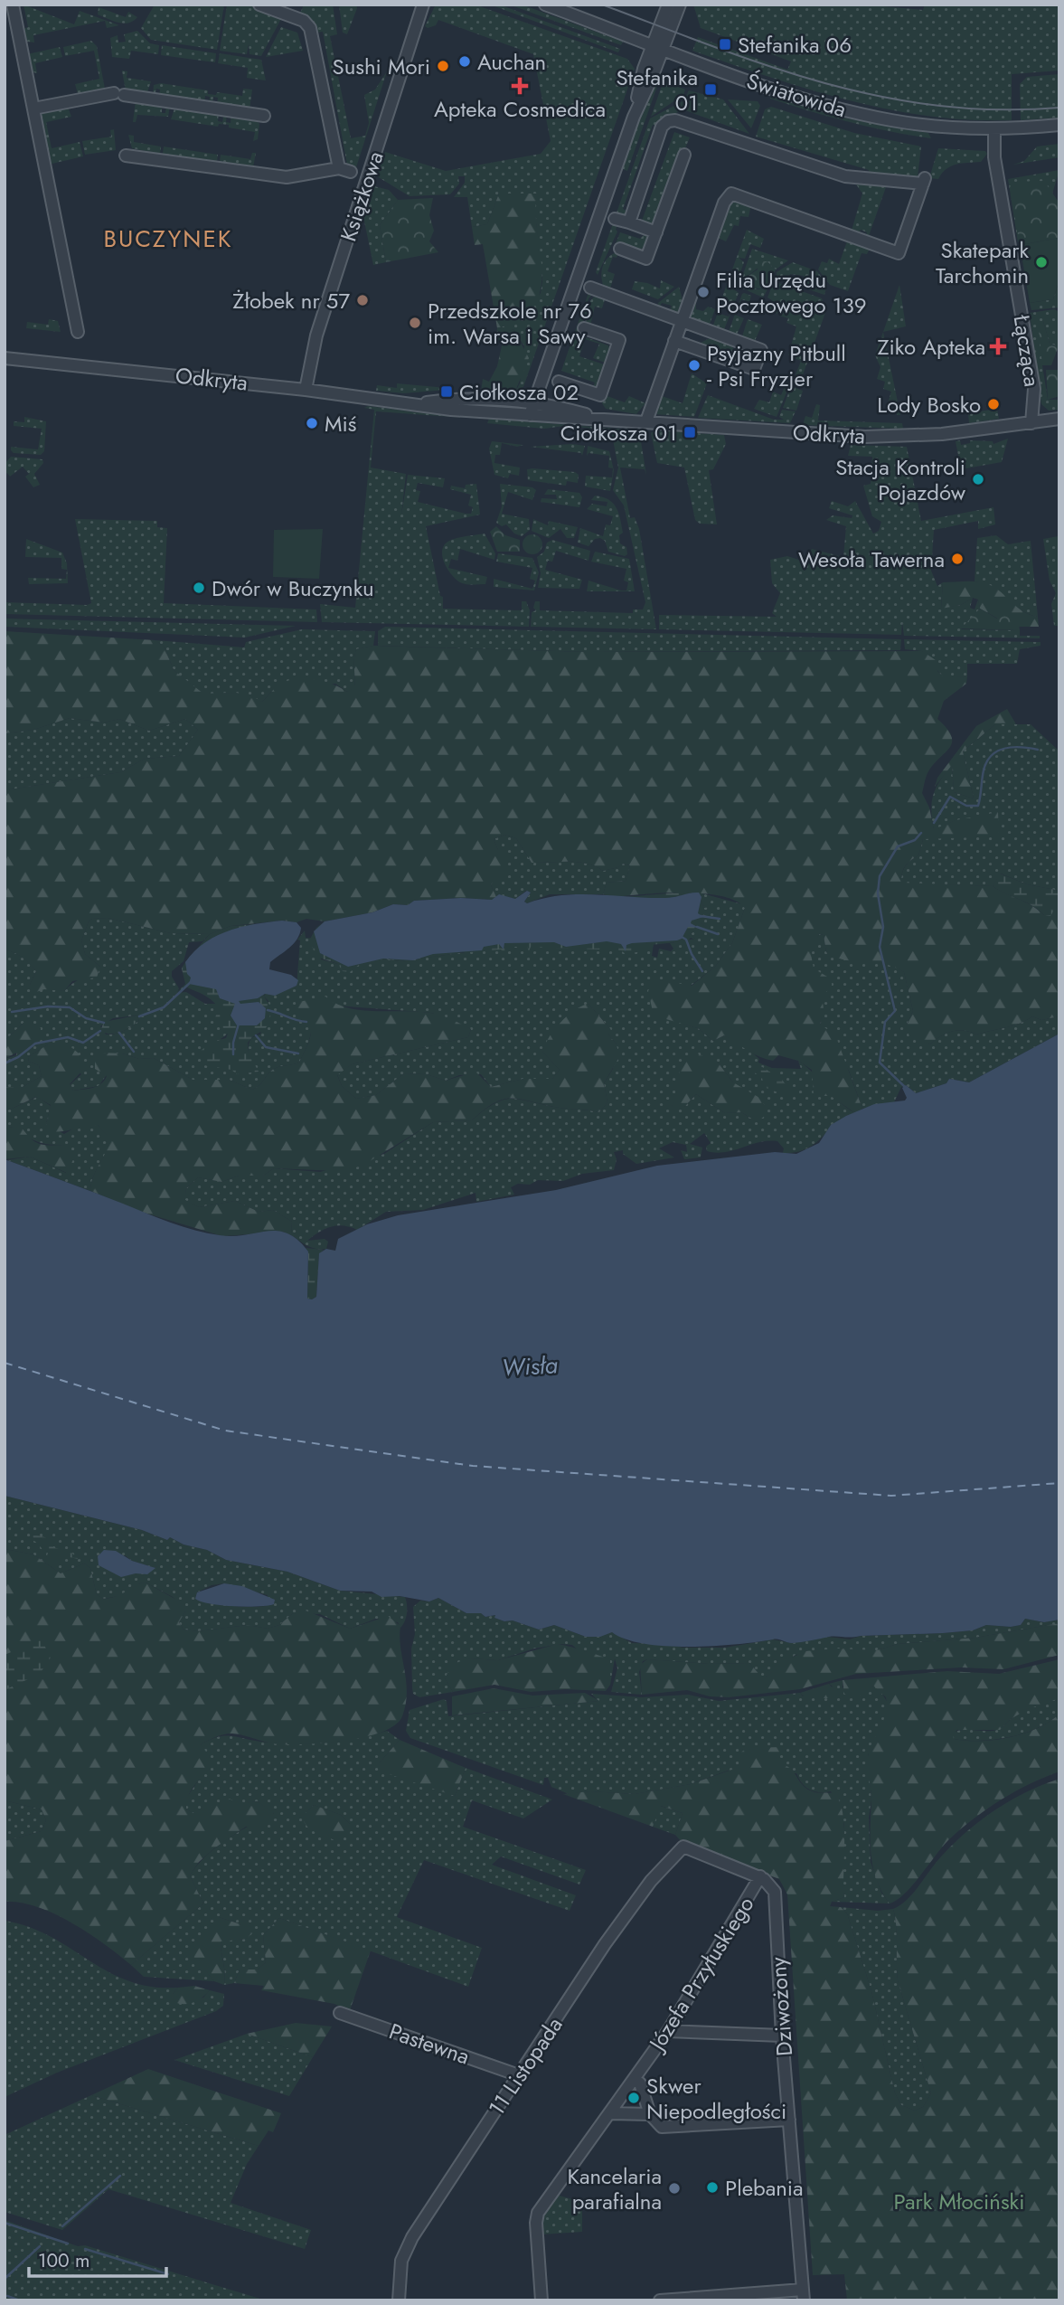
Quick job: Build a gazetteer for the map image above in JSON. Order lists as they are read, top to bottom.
{
  "streets": {
    "street": [
      "Światowida",
      "Książkowa",
      "Łącząca",
      "Odkryta",
      "Józefa Przyłuskiego",
      "Dziwożony",
      "Pastewna",
      "11 Listopada"
    ]
  },
  "crossings": [
    ["Światowida", "Łącząca"],
    ["Książkowa", "Odkryta"],
    ["Łącząca", "Odkryta"],
    ["Józefa Przyłuskiego", "Dziwożony"],
    ["Józefa Przyłuskiego", "11 Listopada"],
    ["Dziwożony", "11 Listopada"],
    ["Pastewna", "11 Listopada"]
  ],
  "districts": ["BUCZYNEK"],
  "water": ["Wisła"],
  "parks": ["Park Młociński"],
  "places": {
    "transit": [
      "Stefanika 06",
      "Stefanika 01",
      "Ciołkosza 02",
      "Ciołkosza 01"
    ],
    "other": [
      "Auchan",
      "Sushi Mori",
      "Skatepark Tarchomin",
      "Filia Urzędu Pocztowego 139",
      "Żłobek nr 57",
      "Przedszkole nr 76 im. Warsa i Sawy",
      "Psyjazny Pitbull - Psi Fryzjer",
      "Lody Bosko",
      "Miś",
      "Stacja Kontroli Pojazdów",
      "Wesoła Tawerna",
      "Dwór w Buczynku",
      "Skwer Niepodległości",
      "Plebania",
      "Kancelaria parafialna"
    ],
    "health": ["Apteka Cosmedica", "Ziko Apteka"]
  },
  "scale_bar": "100 m"
}
